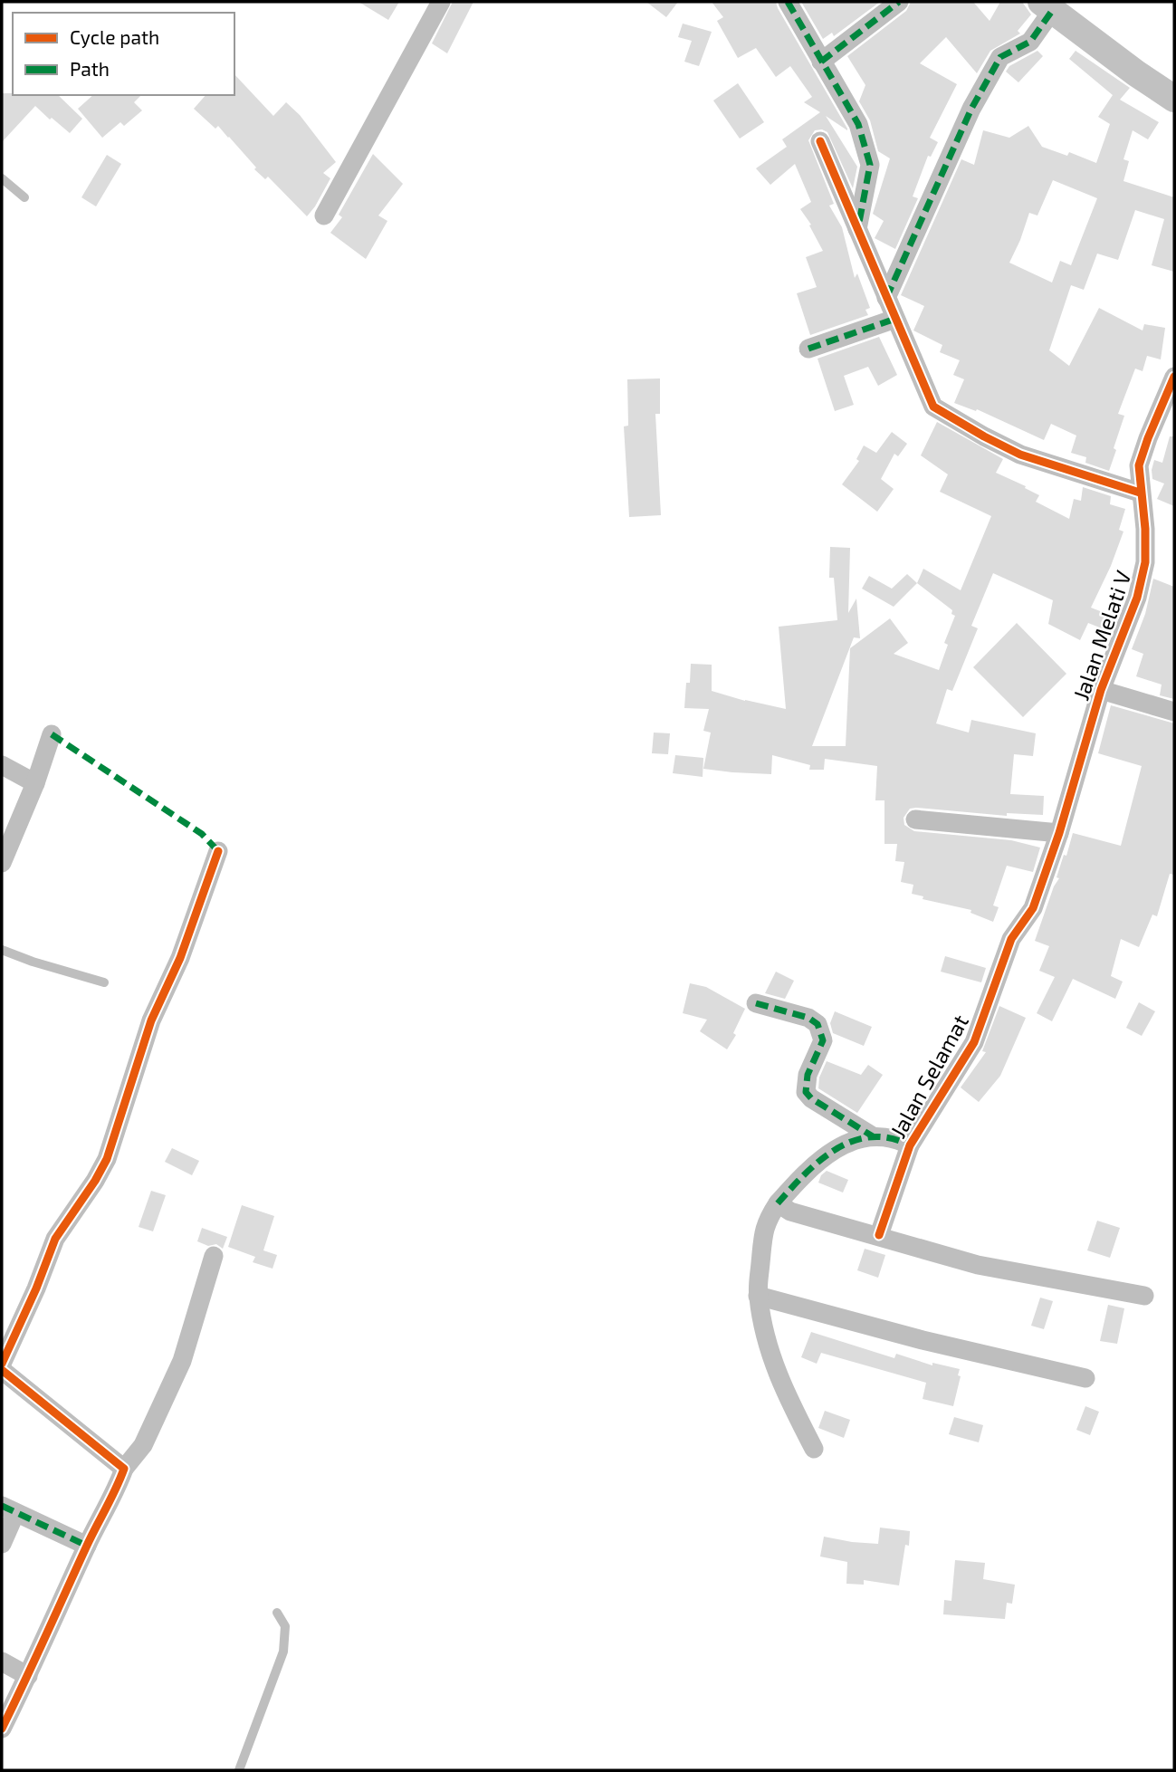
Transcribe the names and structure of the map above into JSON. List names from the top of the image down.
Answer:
{
  "streets": {
    "street": ["Jalan Melati V", "Jalan Selamat"]
  },
  "crossings": [
    ["Jalan Melati V", "Jalan Selamat"]
  ],
  "legend": ["Cycle path", "Path"]
}
